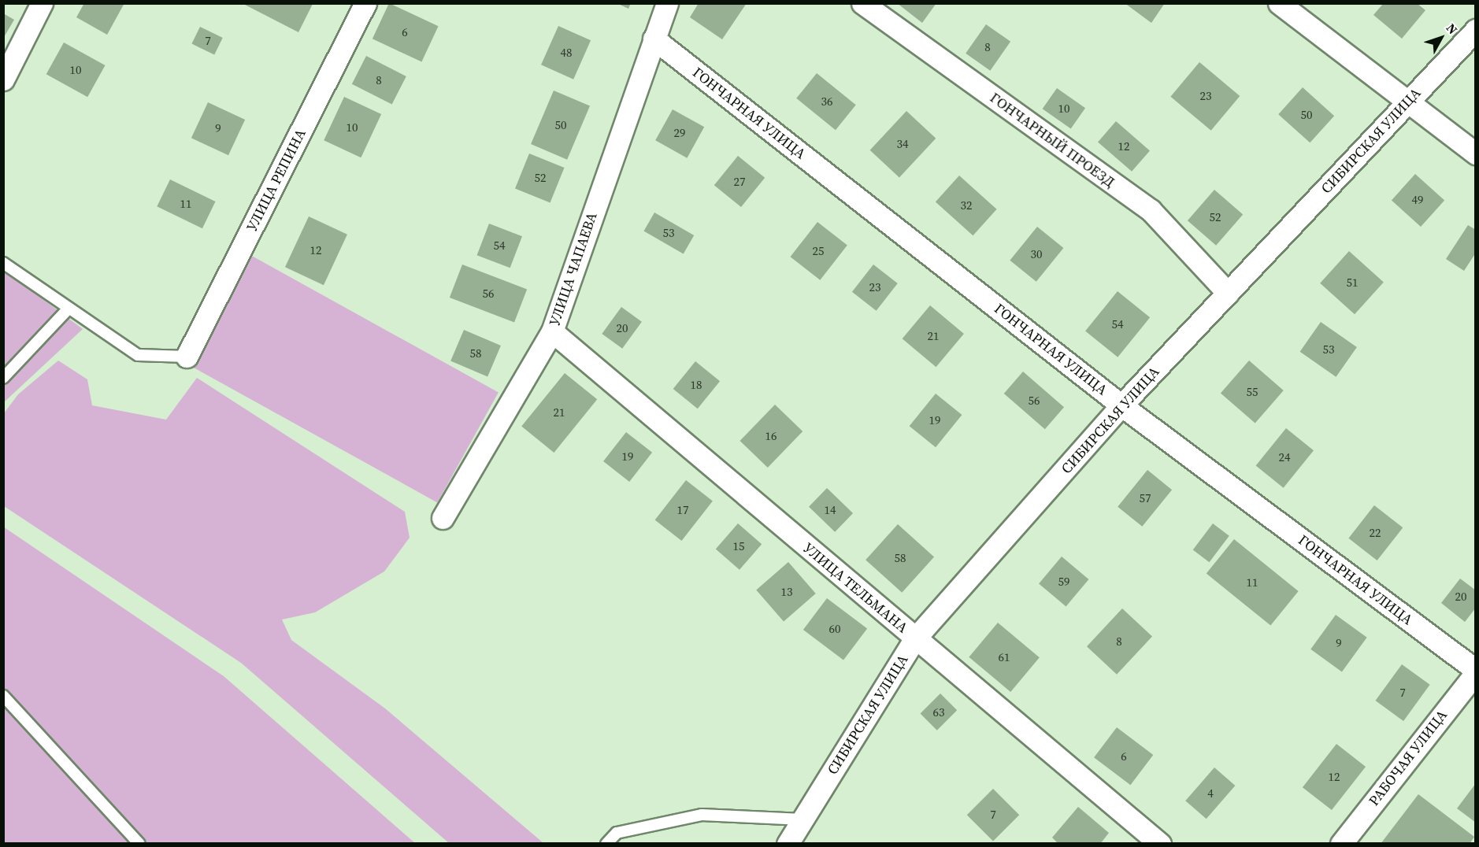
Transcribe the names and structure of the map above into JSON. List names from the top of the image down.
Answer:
{
  "streets": {
    "street": [
      "ГОНЧАРНАЯ УЛИЦА",
      "ГОНЧАРНЫЙ ПРОЕЗД",
      "СИБИРСКАЯ УЛИЦА",
      "УЛИЦА РЕПИНА",
      "УЛИЦА ЧАПАЕВА",
      "УЛИЦА ТЕЛЬМАНА",
      "РАБОЧАЯ УЛИЦА"
    ]
  },
  "crossings": [
    ["ГОНЧАРНАЯ УЛИЦА", "СИБИРСКАЯ УЛИЦА"],
    ["ГОНЧАРНАЯ УЛИЦА", "УЛИЦА ЧАПАЕВА"],
    ["ГОНЧАРНАЯ УЛИЦА", "РАБОЧАЯ УЛИЦА"],
    ["ГОНЧАРНЫЙ ПРОЕЗД", "СИБИРСКАЯ УЛИЦА"],
    ["СИБИРСКАЯ УЛИЦА", "УЛИЦА ТЕЛЬМАНА"],
    ["УЛИЦА ЧАПАЕВА", "УЛИЦА ТЕЛЬМАНА"]
  ],
  "house_numbers": [
    "6",
    "7",
    "8",
    "48",
    "10",
    "8",
    "23",
    "36",
    "10",
    "50",
    "50",
    "10",
    "9",
    "29",
    "34",
    "12",
    "52",
    "27",
    "49",
    "11",
    "32",
    "52",
    "53",
    "54",
    "12",
    "25",
    "30",
    "51",
    "23",
    "56",
    "54",
    "20",
    "21",
    "53",
    "58",
    "18",
    "55",
    "56",
    "21",
    "19",
    "16",
    "19",
    "24",
    "57",
    "17",
    "14",
    "22",
    "15",
    "58",
    "59",
    "11",
    "13",
    "20",
    "60",
    "8",
    "9",
    "61",
    "7",
    "63",
    "6",
    "12",
    "4",
    "7"
  ],
  "north": "top right"
}
